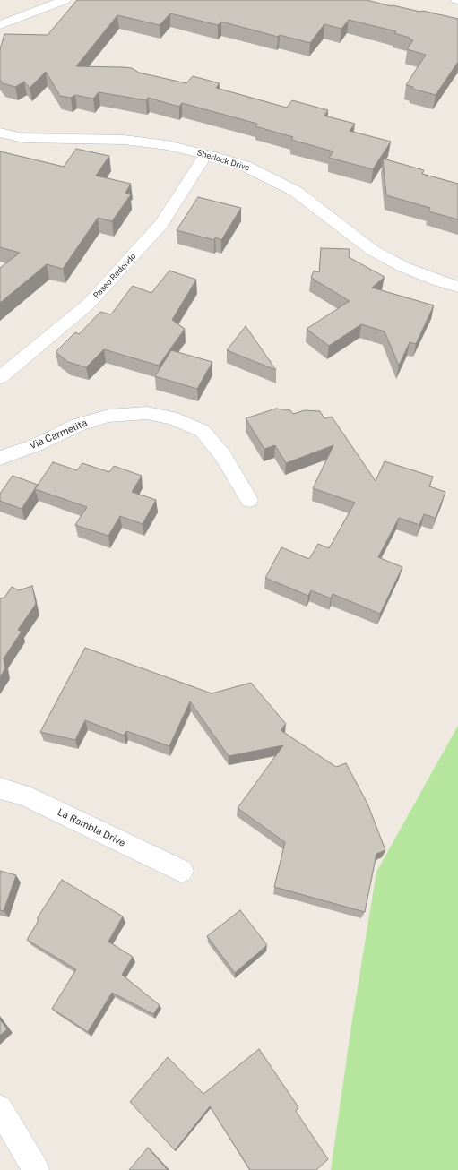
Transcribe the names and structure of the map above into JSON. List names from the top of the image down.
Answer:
{
  "streets": {
    "street": [
      "Sherlock Drive",
      "Paseo Redondo",
      "Via Carmelita",
      "La Rambla Drive"
    ]
  },
  "crossings": [
    ["Sherlock Drive", "Paseo Redondo"]
  ]
}
